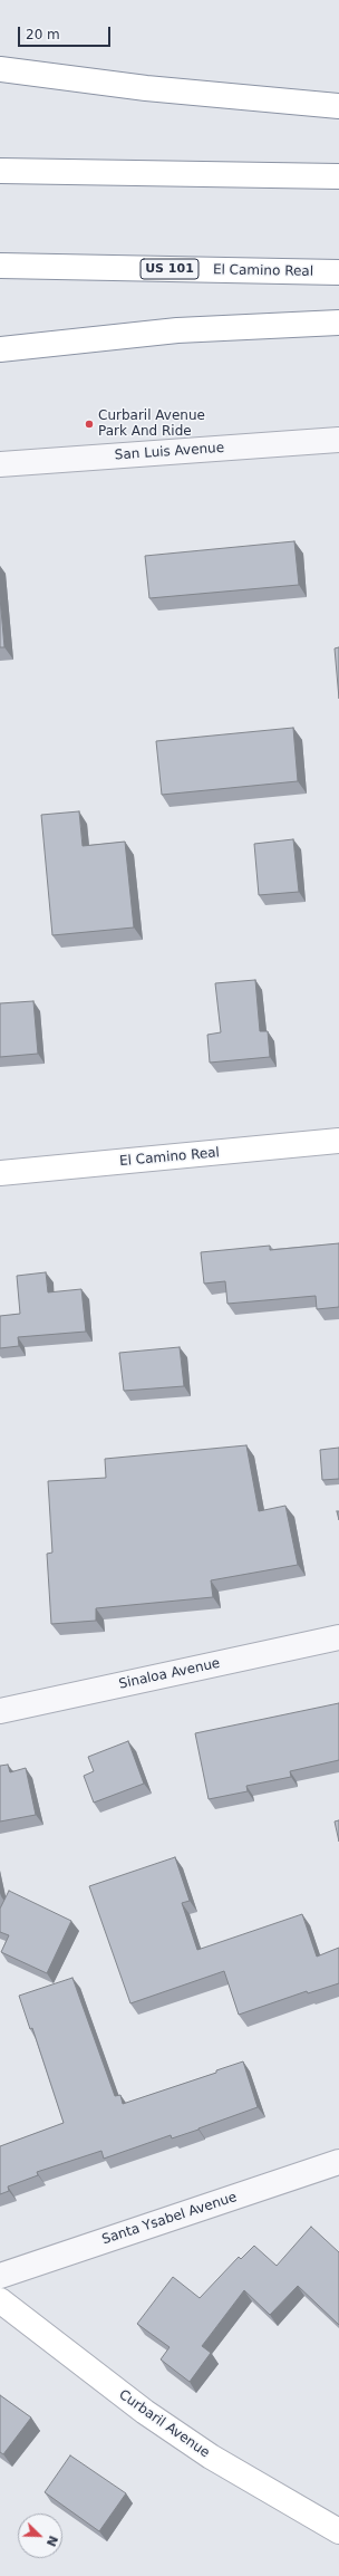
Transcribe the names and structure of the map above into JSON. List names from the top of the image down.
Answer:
{
  "streets": {
    "main road": ["US 101", "El Camino Real", "Curbaril Avenue"],
    "street": ["San Luis Avenue", "Sinaloa Avenue", "Santa Ysabel Avenue"]
  },
  "places": ["Curbaril Avenue Park And Ride"],
  "scale_bar": "20 m",
  "north": "bottom right"
}
